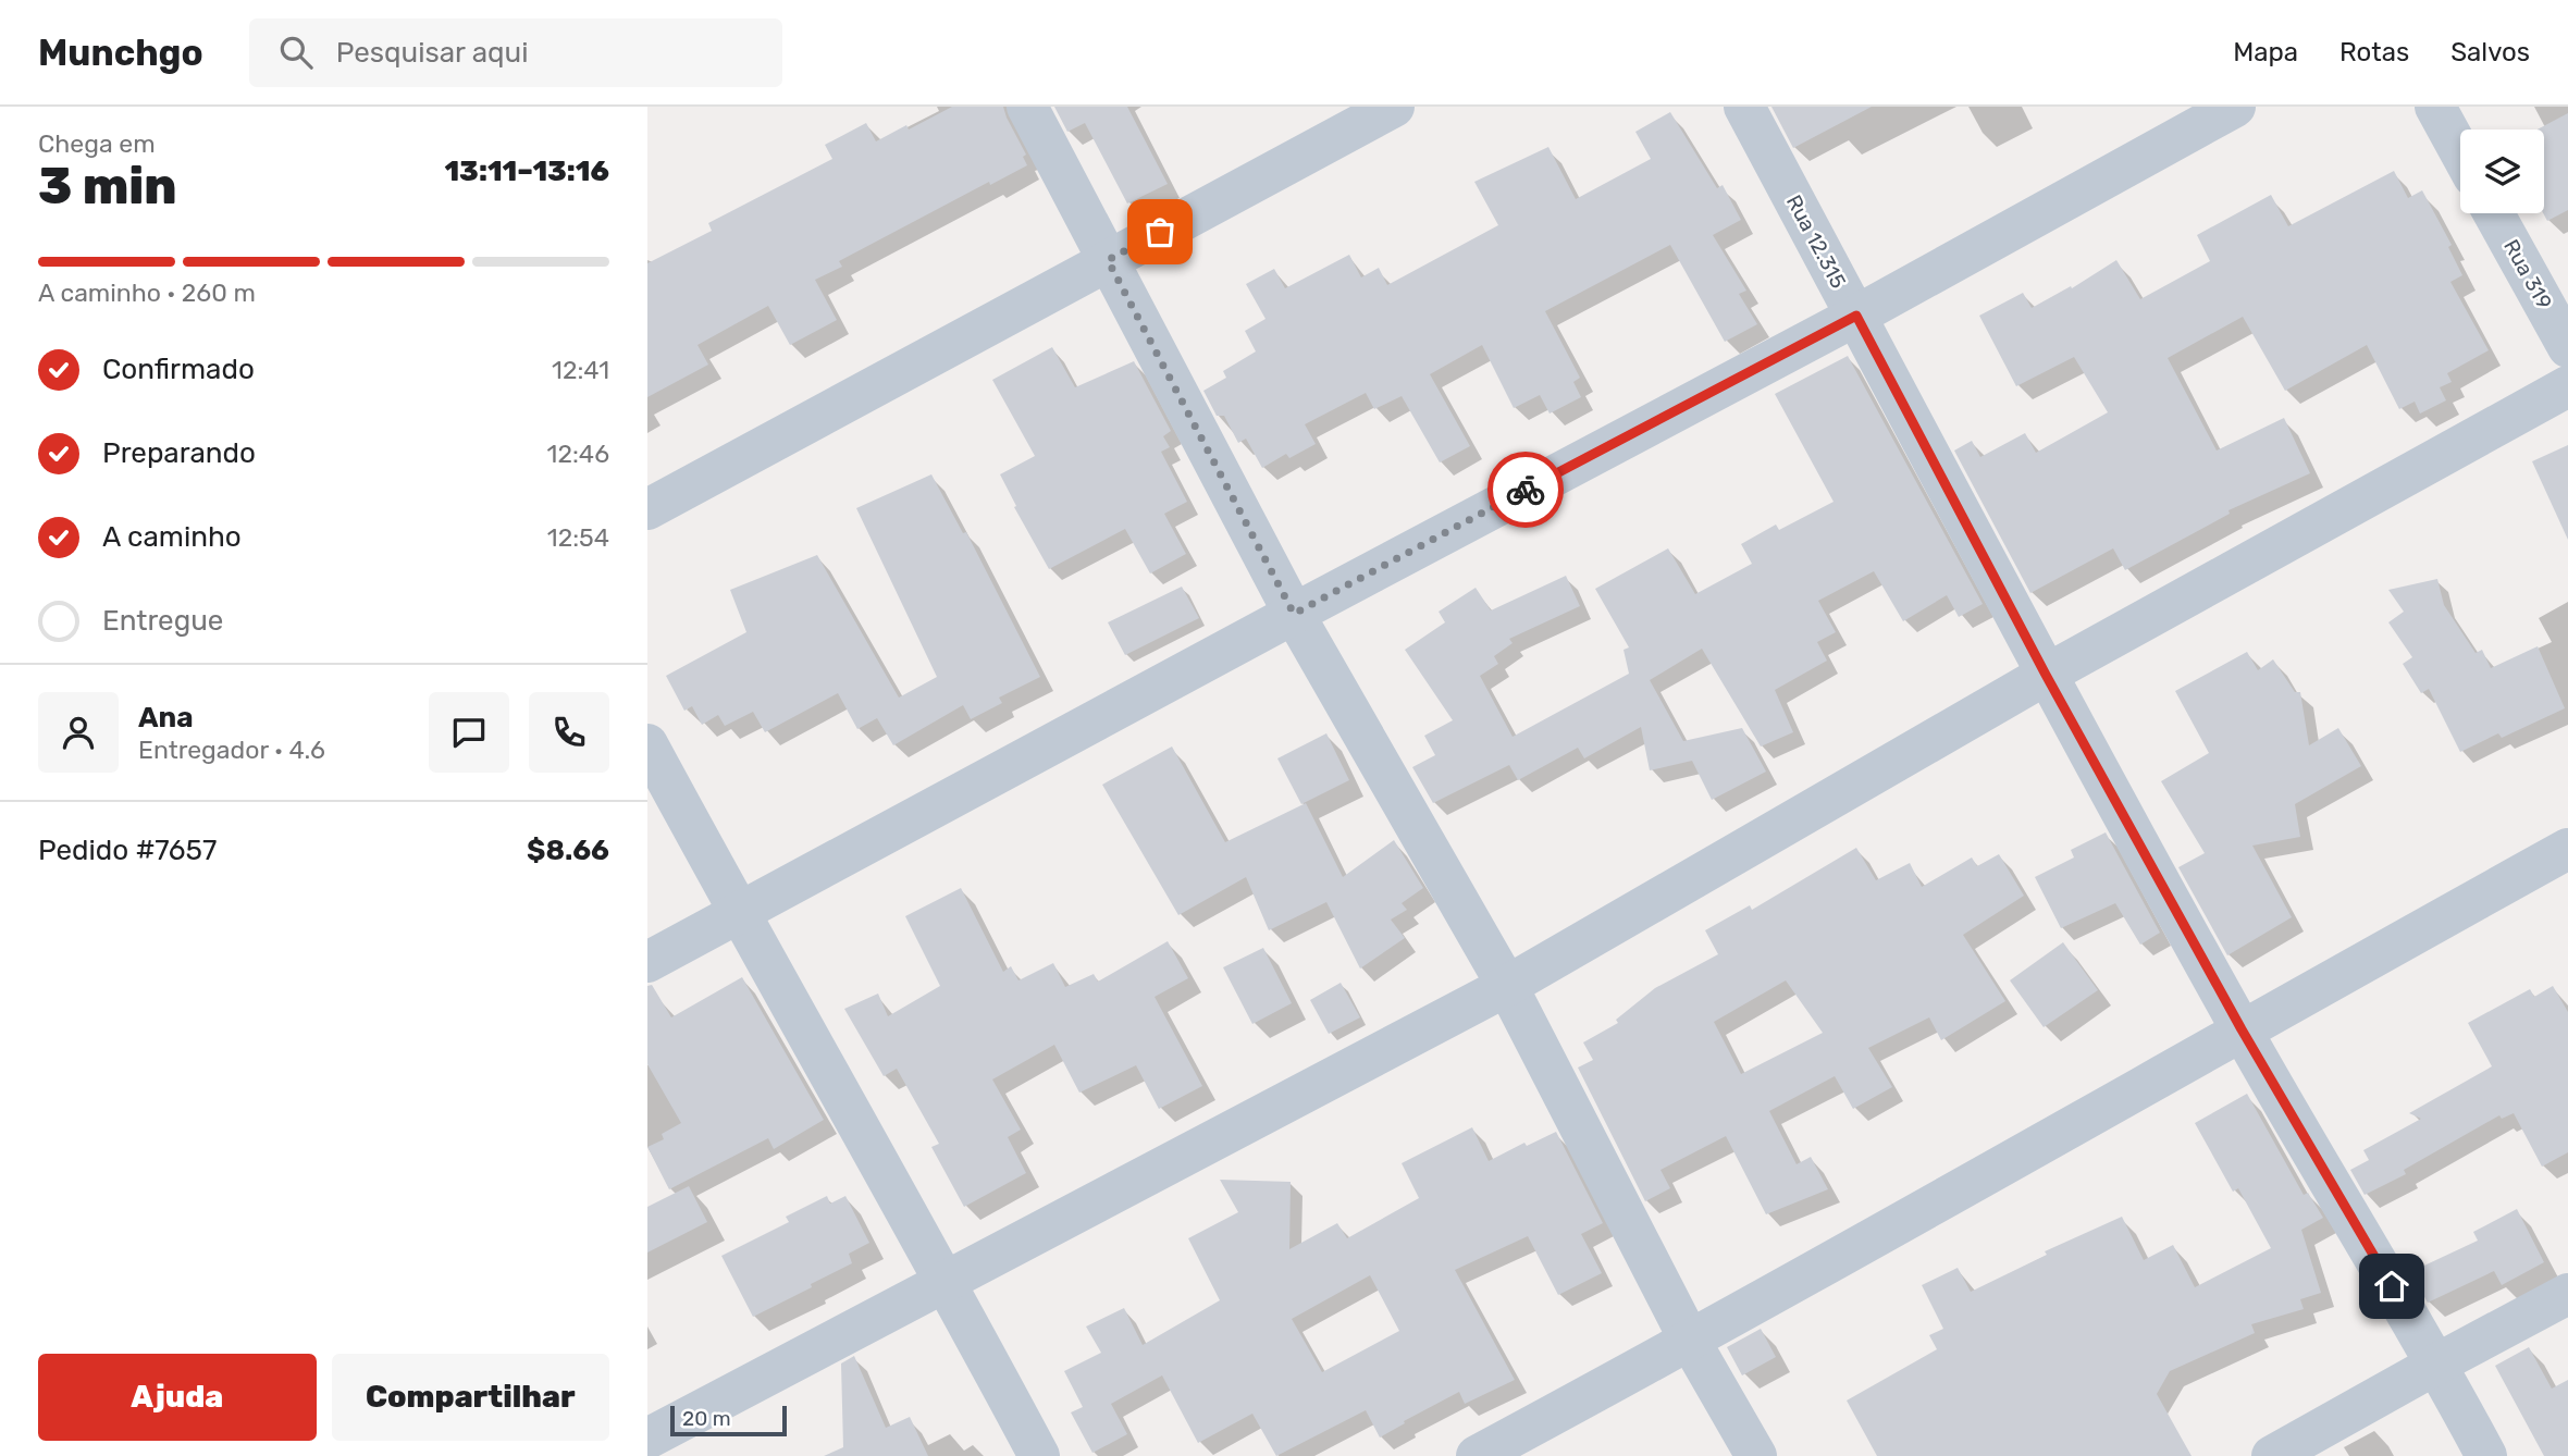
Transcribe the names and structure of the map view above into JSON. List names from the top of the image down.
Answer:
{
  "streets": {
    "street": ["Rua 12.315", "Rua 319"]
  },
  "scale_bar": "20 m",
  "page": {
    "header": "Munchgo",
    "search": "Pesquisar aqui",
    "nav": ["Mapa", "Rotas", "Salvos"],
    "heading": ["3 min", "Chega em", "13:11–13:16"],
    "panel": [
      "Ana",
      "Entregador · 4.6",
      "Pedido #7657",
      "$8.66"
    ],
    "bar": "A caminho · 260 m",
    "list": [
      ["Confirmado", "12:41"],
      ["Preparando", "12:46"],
      ["A caminho", "12:54"],
      "Entregue"
    ],
    "buttons": ["Ajuda", "Compartilhar"],
    "scale": "20 m"
  }
}
